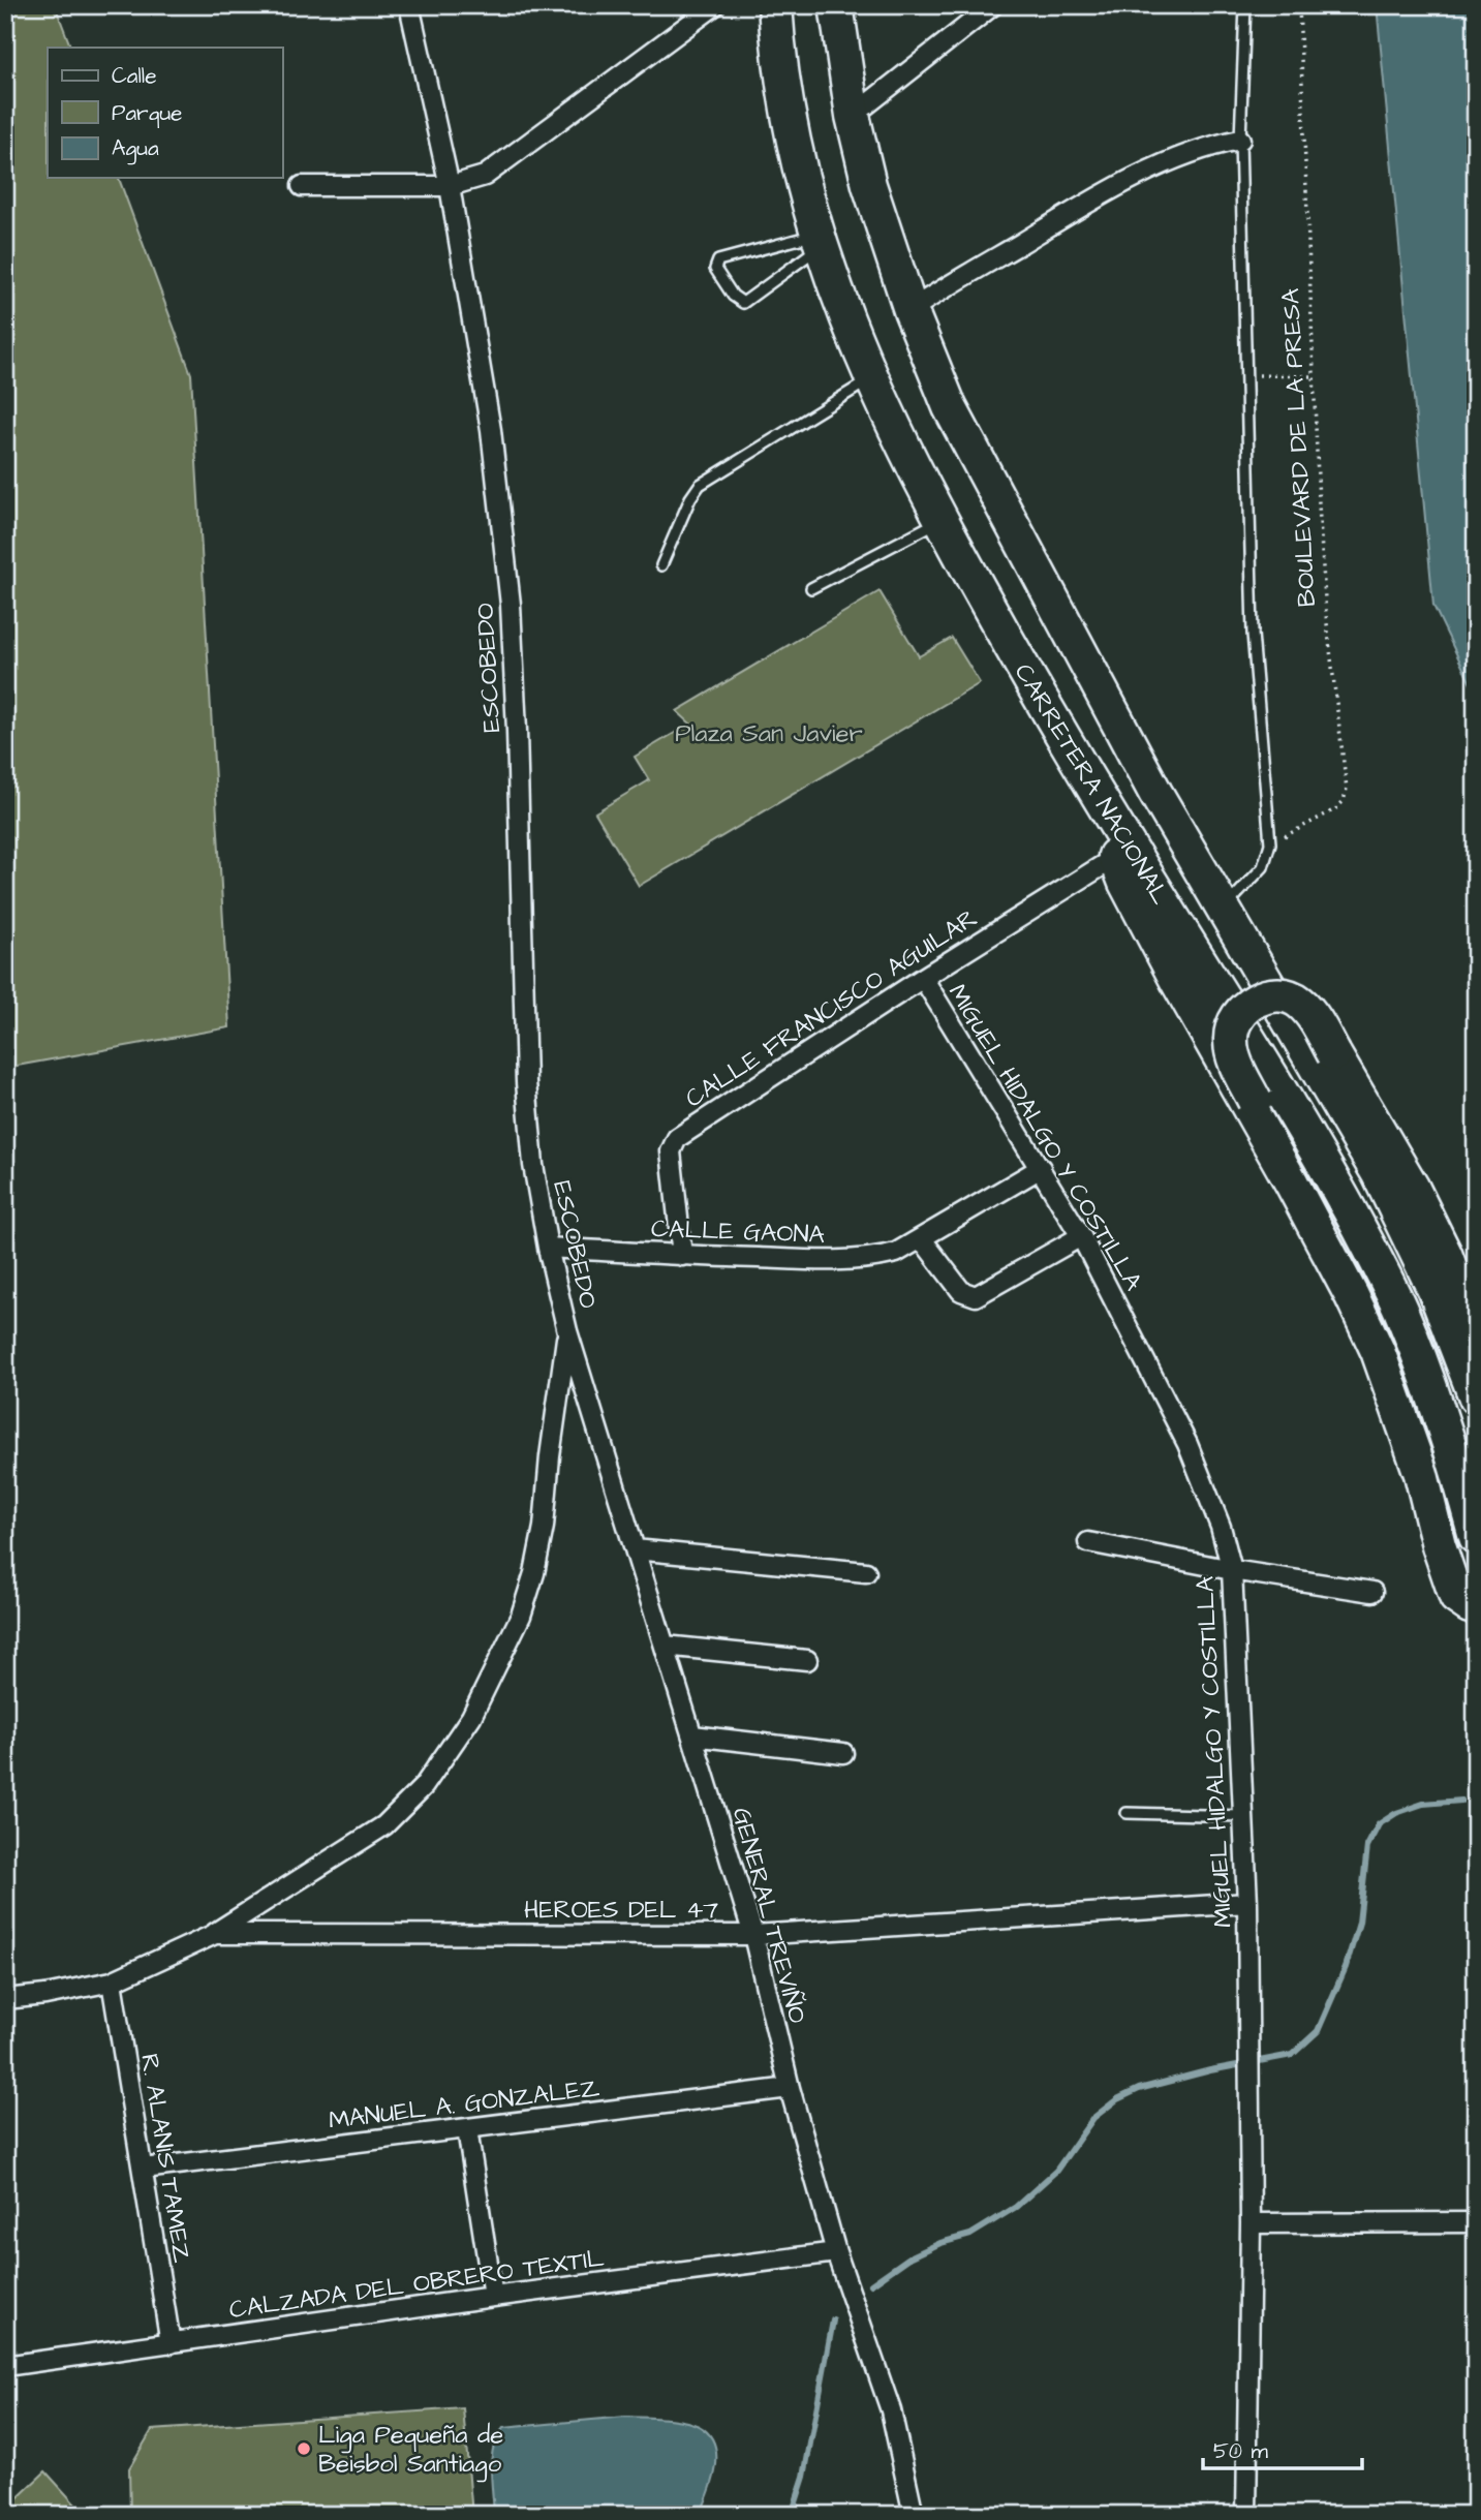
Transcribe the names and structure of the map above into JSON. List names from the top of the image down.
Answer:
{
  "streets": {
    "highway": ["CARRETERA NACIONAL"],
    "street": [
      "ESCOBEDO",
      "CALLE FRANCISCO AGUILAR",
      "MIGUEL HIDALGO Y COSTILLA",
      "CALLE GAONA",
      "HEROES DEL 47",
      "GENERAL TREVIÑO",
      "MANUEL A. GONZALEZ",
      "R. ALANIS TAMEZ",
      "CALZADA DEL OBRERO TEXTIL"
    ],
    "lane": ["BOULEVARD DE LA PRESA"]
  },
  "crossings": [
    ["BOULEVARD DE LA PRESA", "CARRETERA NACIONAL"],
    ["ESCOBEDO", "CALLE GAONA"],
    ["ESCOBEDO", "GENERAL TREVIÑO"],
    ["CALLE FRANCISCO AGUILAR", "MIGUEL HIDALGO Y COSTILLA"],
    ["CALLE FRANCISCO AGUILAR", "CALLE GAONA"],
    ["MIGUEL HIDALGO Y COSTILLA", "CALLE GAONA"],
    ["MIGUEL HIDALGO Y COSTILLA", "HEROES DEL 47"],
    ["HEROES DEL 47", "GENERAL TREVIÑO"],
    ["HEROES DEL 47", "R. ALANIS TAMEZ"],
    ["GENERAL TREVIÑO", "MANUEL A. GONZALEZ"],
    ["GENERAL TREVIÑO", "CALZADA DEL OBRERO TEXTIL"],
    ["MANUEL A. GONZALEZ", "R. ALANIS TAMEZ"],
    ["R. ALANIS TAMEZ", "CALZADA DEL OBRERO TEXTIL"]
  ],
  "parks": ["Plaza San Javier"],
  "places": ["Liga Pequeña de Beisbol Santiago"],
  "legend": ["Calle", "Parque", "Agua"],
  "scale_bar": "50 m"
}
